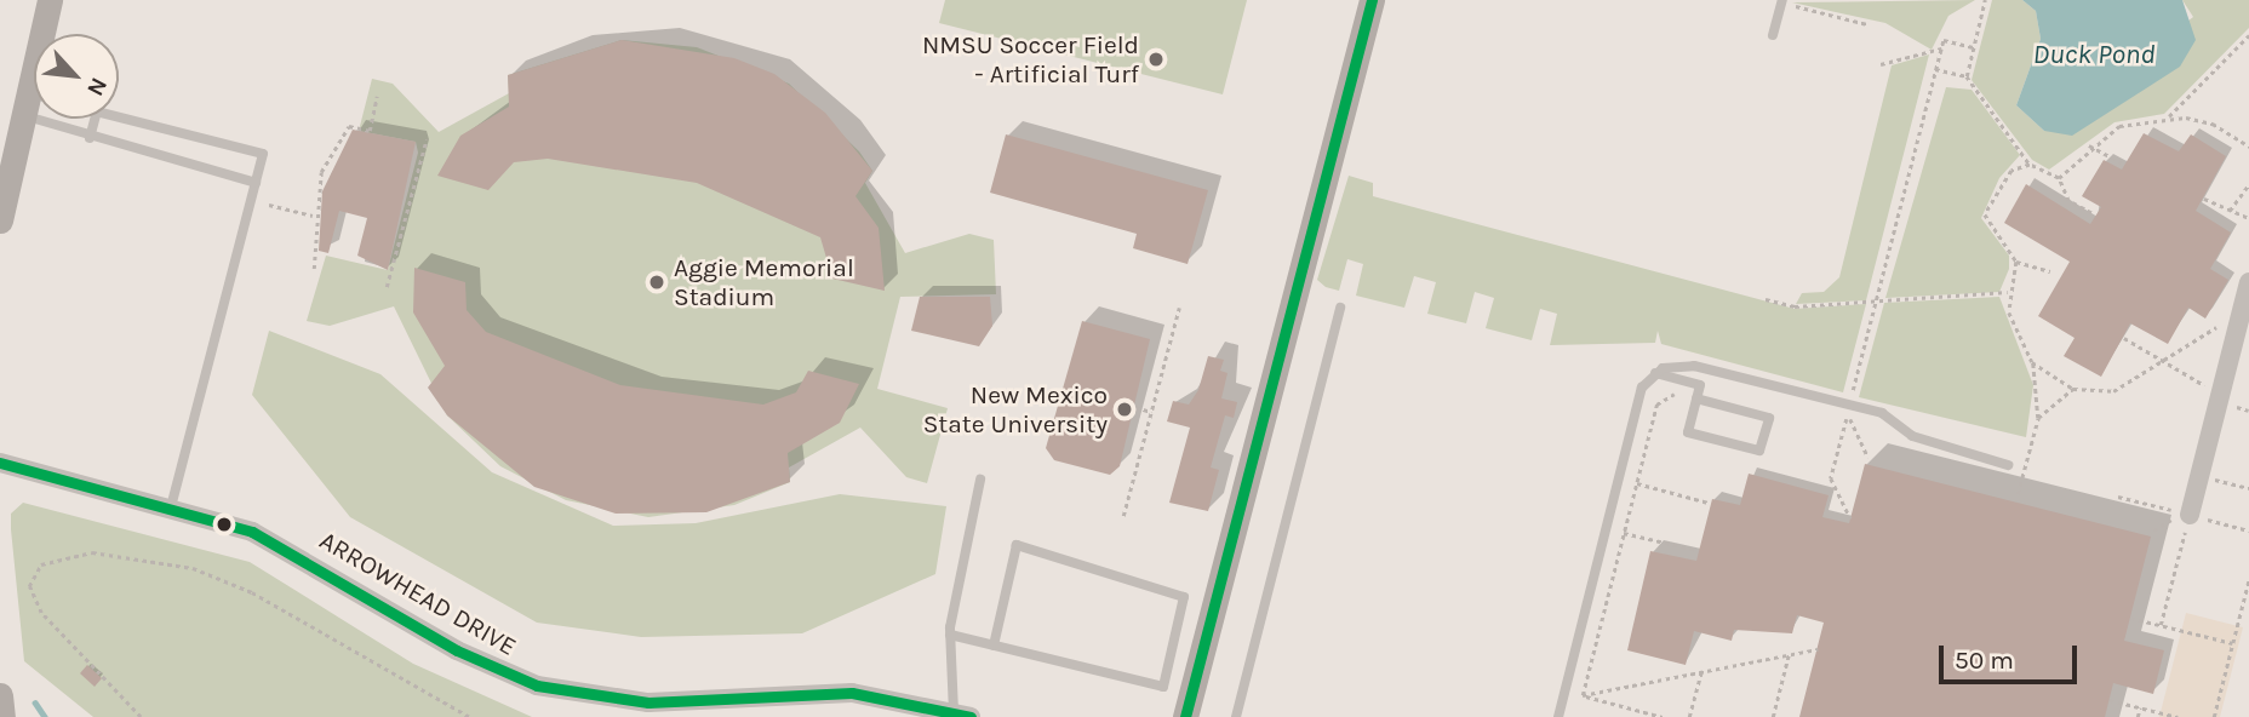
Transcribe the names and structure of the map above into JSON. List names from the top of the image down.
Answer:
{
  "streets": {
    "street": ["ARROWHEAD DRIVE"]
  },
  "water": ["Duck Pond"],
  "places": ["NMSU Soccer Field - Artificial Turf", "Aggie Memorial Stadium", "New Mexico State University"],
  "scale_bar": "50 m",
  "north": "bottom right"
}
